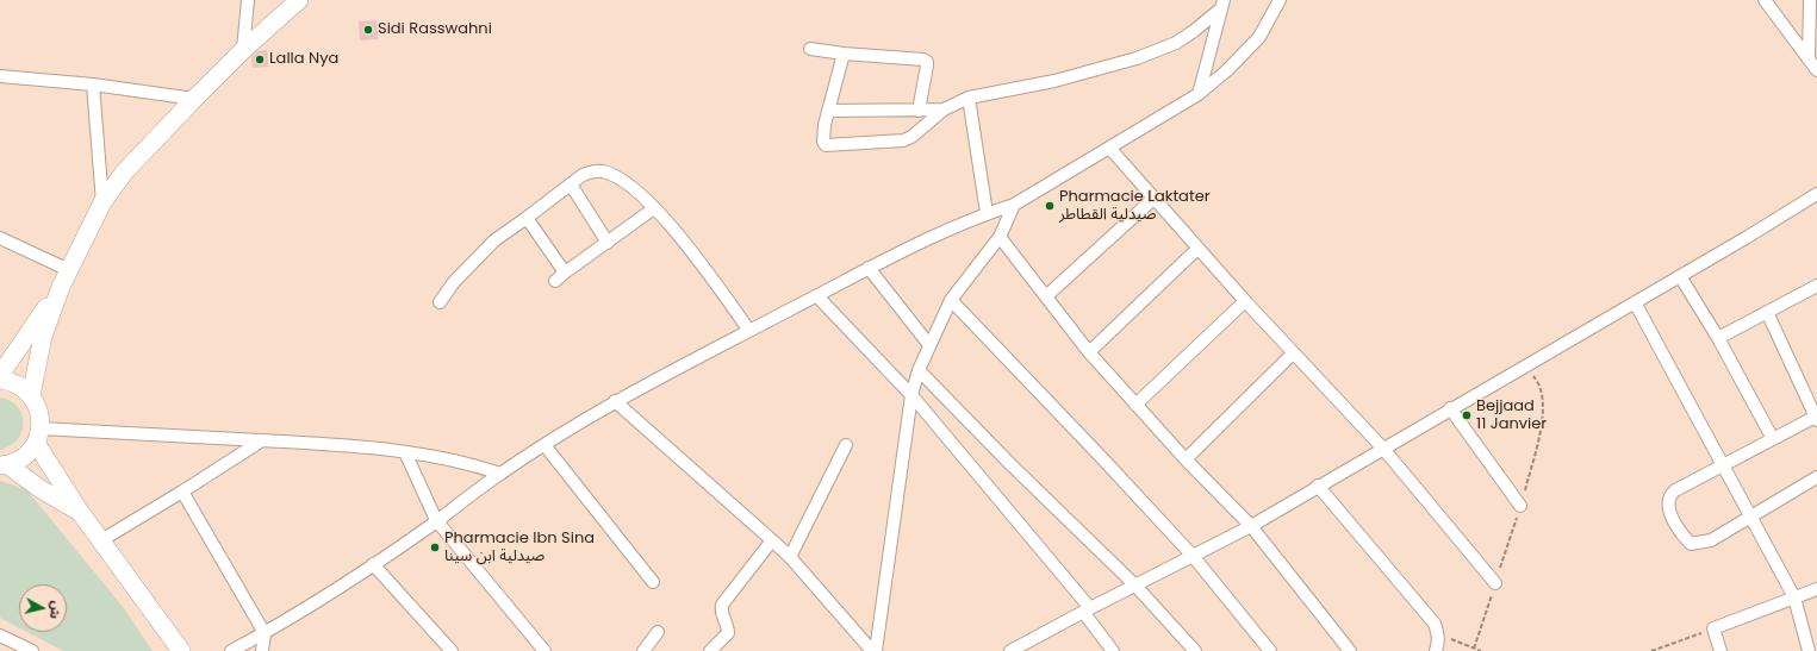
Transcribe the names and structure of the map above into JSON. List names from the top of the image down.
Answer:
{
  "places": [
    "Sidi Rasswahni",
    "Lalla Nya",
    "Pharmacie Laktater صيدلية القطاطر",
    "Bejjaad 11 Janvier",
    "Pharmacie Ibn Sina صيدلية ابن سينا"
  ],
  "north": "right"
}
